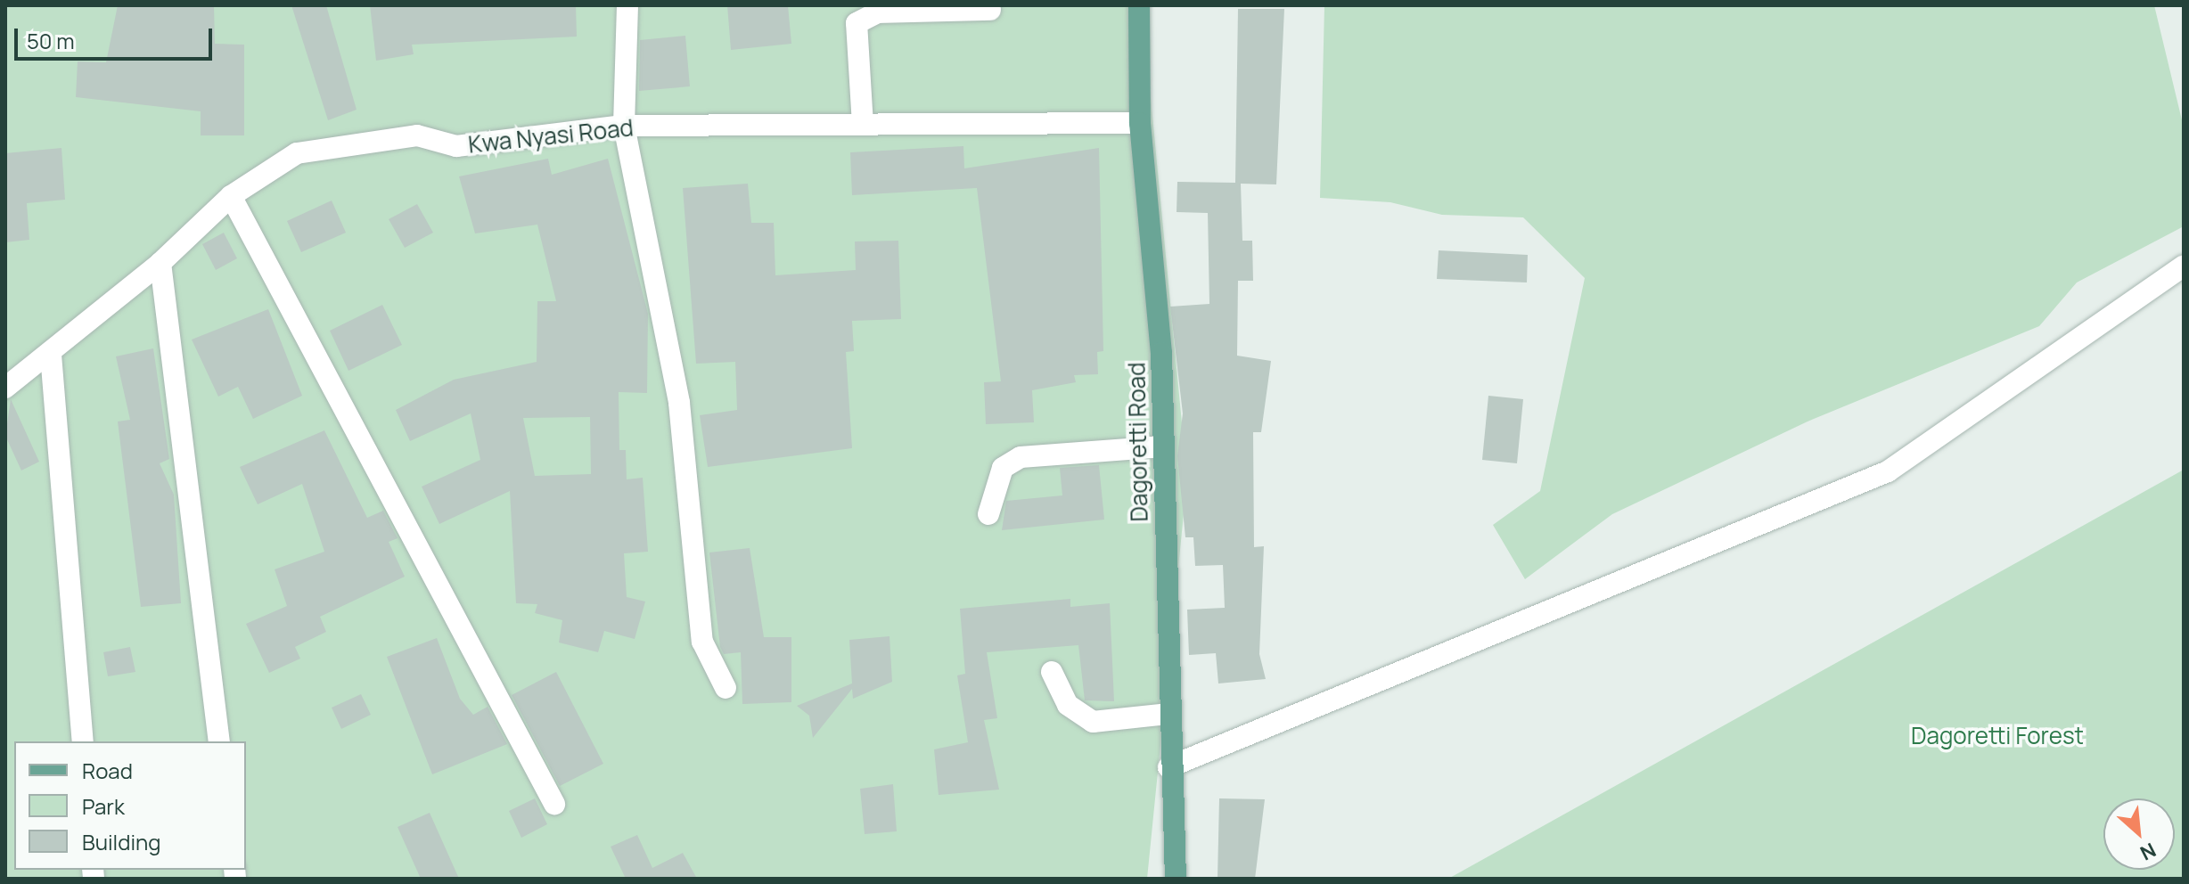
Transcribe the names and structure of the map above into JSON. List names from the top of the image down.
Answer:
{
  "streets": {
    "main road": ["Dagoretti Road"],
    "street": ["Kwa Nyasi Road"]
  },
  "crossings": [
    ["Kwa Nyasi Road", "Dagoretti Road"]
  ],
  "parks": ["Dagoretti Forest"],
  "legend": ["Road", "Park", "Building"],
  "scale_bar": "50 m",
  "north": "bottom right"
}
